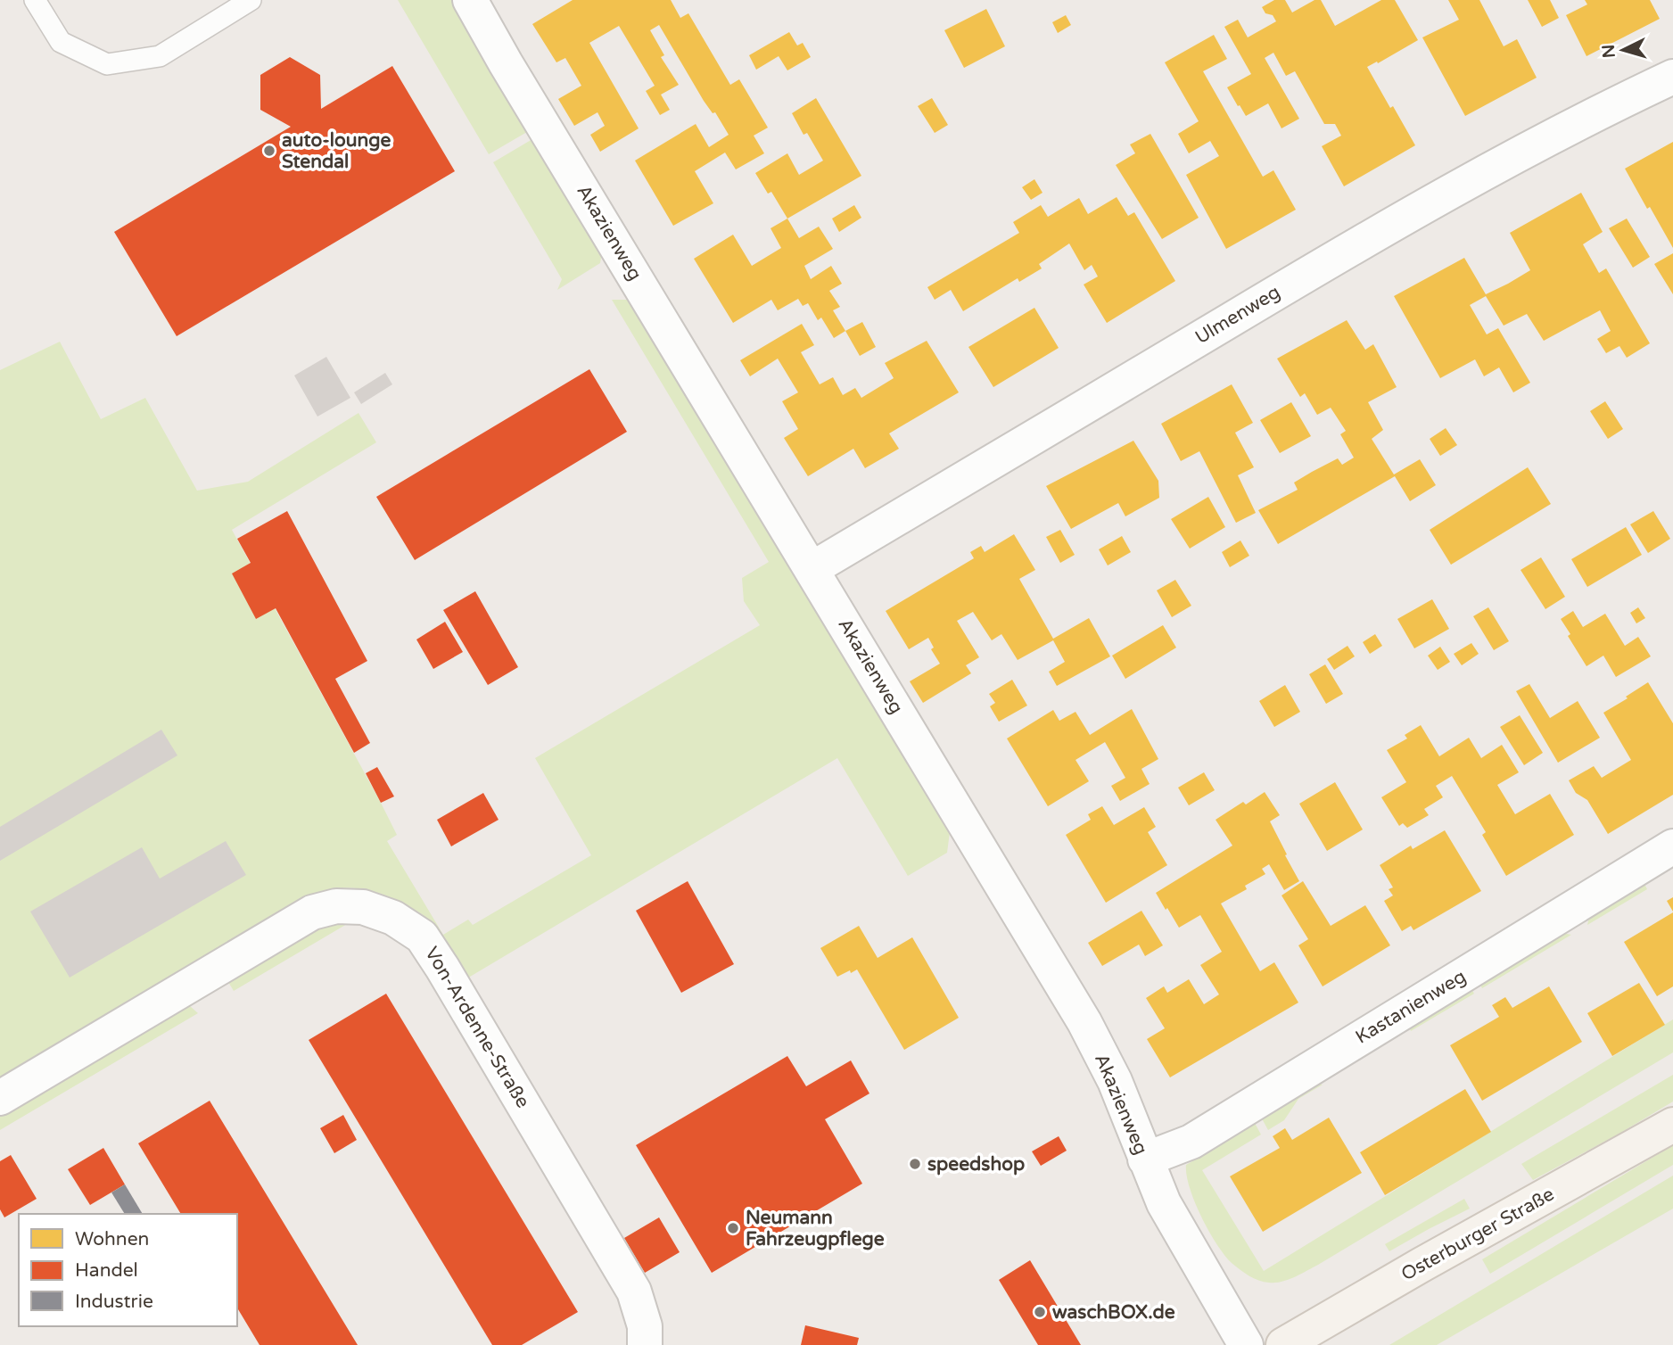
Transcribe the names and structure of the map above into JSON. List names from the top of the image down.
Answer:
{
  "streets": {
    "street": [
      "Akazienweg",
      "Ulmenweg",
      "Kastanienweg",
      "Von-Ardenne-Straße",
      "Osterburger Straße"
    ]
  },
  "crossings": [
    ["Akazienweg", "Ulmenweg"],
    ["Akazienweg", "Kastanienweg"]
  ],
  "places": [
    "auto-lounge Stendal",
    "speedshop",
    "Neumann Fahrzeugpflege",
    "waschBOX.de"
  ],
  "legend": ["Wohnen", "Handel", "Industrie"],
  "north": "left"
}
